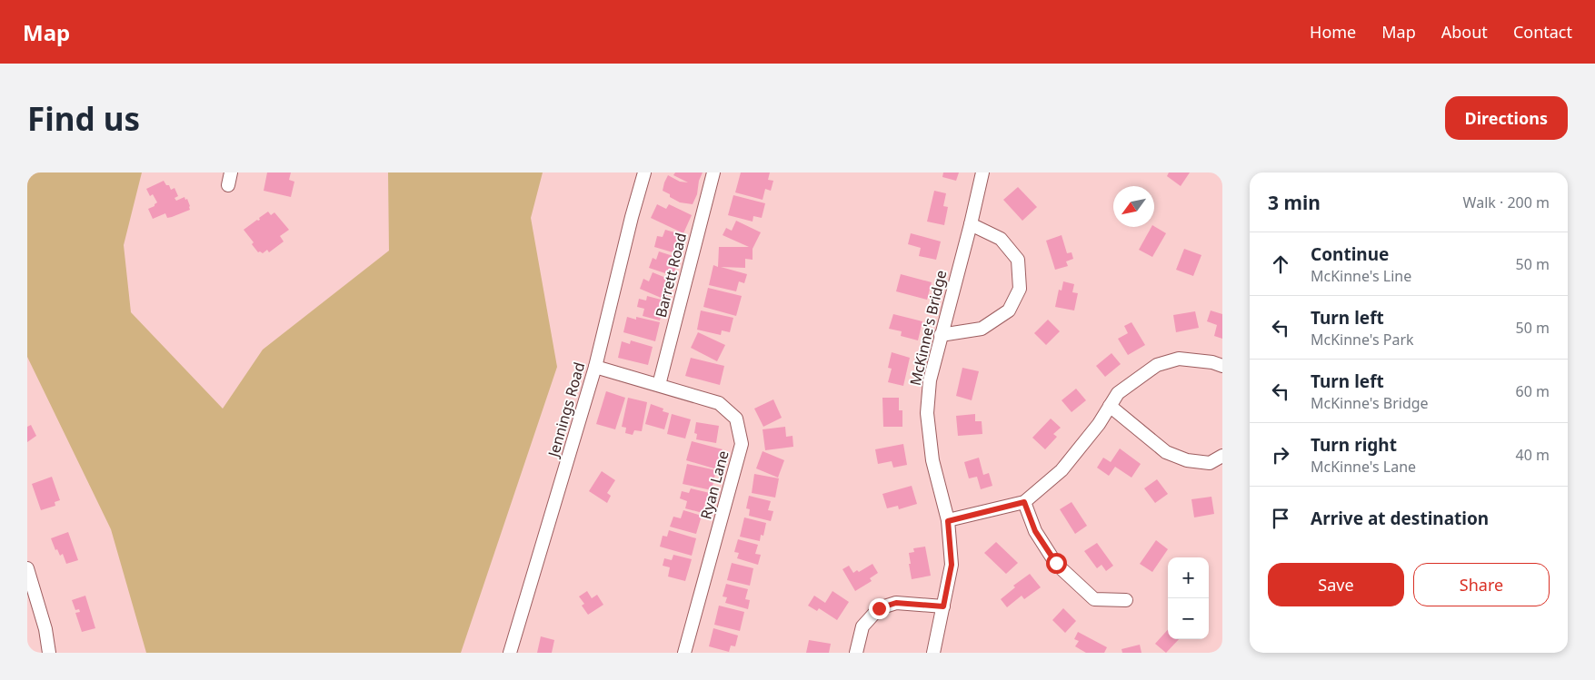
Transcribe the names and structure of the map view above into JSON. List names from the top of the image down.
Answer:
{
  "streets": {
    "street": [
      "Barrett Road",
      "McKinne's Bridge",
      "Jennings Road",
      "Ryan Lane"
    ]
  },
  "crossings": [
    ["Barrett Road", "Ryan Lane"],
    ["Jennings Road", "Ryan Lane"]
  ],
  "north": "bottom left",
  "page": {
    "header": "Map",
    "nav": [
      "Home",
      "Map",
      "About",
      "Contact"
    ],
    "buttons": [
      "Directions",
      ["Save", "Share"]
    ],
    "title": "Find us",
    "heading": ["3 min", "Walk · 200 m"],
    "list": [
      ["Continue", "McKinne's Line", "50 m"],
      ["Turn left", "McKinne's Park", "50 m"],
      ["Turn left", "McKinne's Bridge", "60 m"],
      ["Turn right", "McKinne's Lane", "40 m"],
      "Arrive at destination"
    ],
    "map_buttons": ["+", "−"]
  }
}
